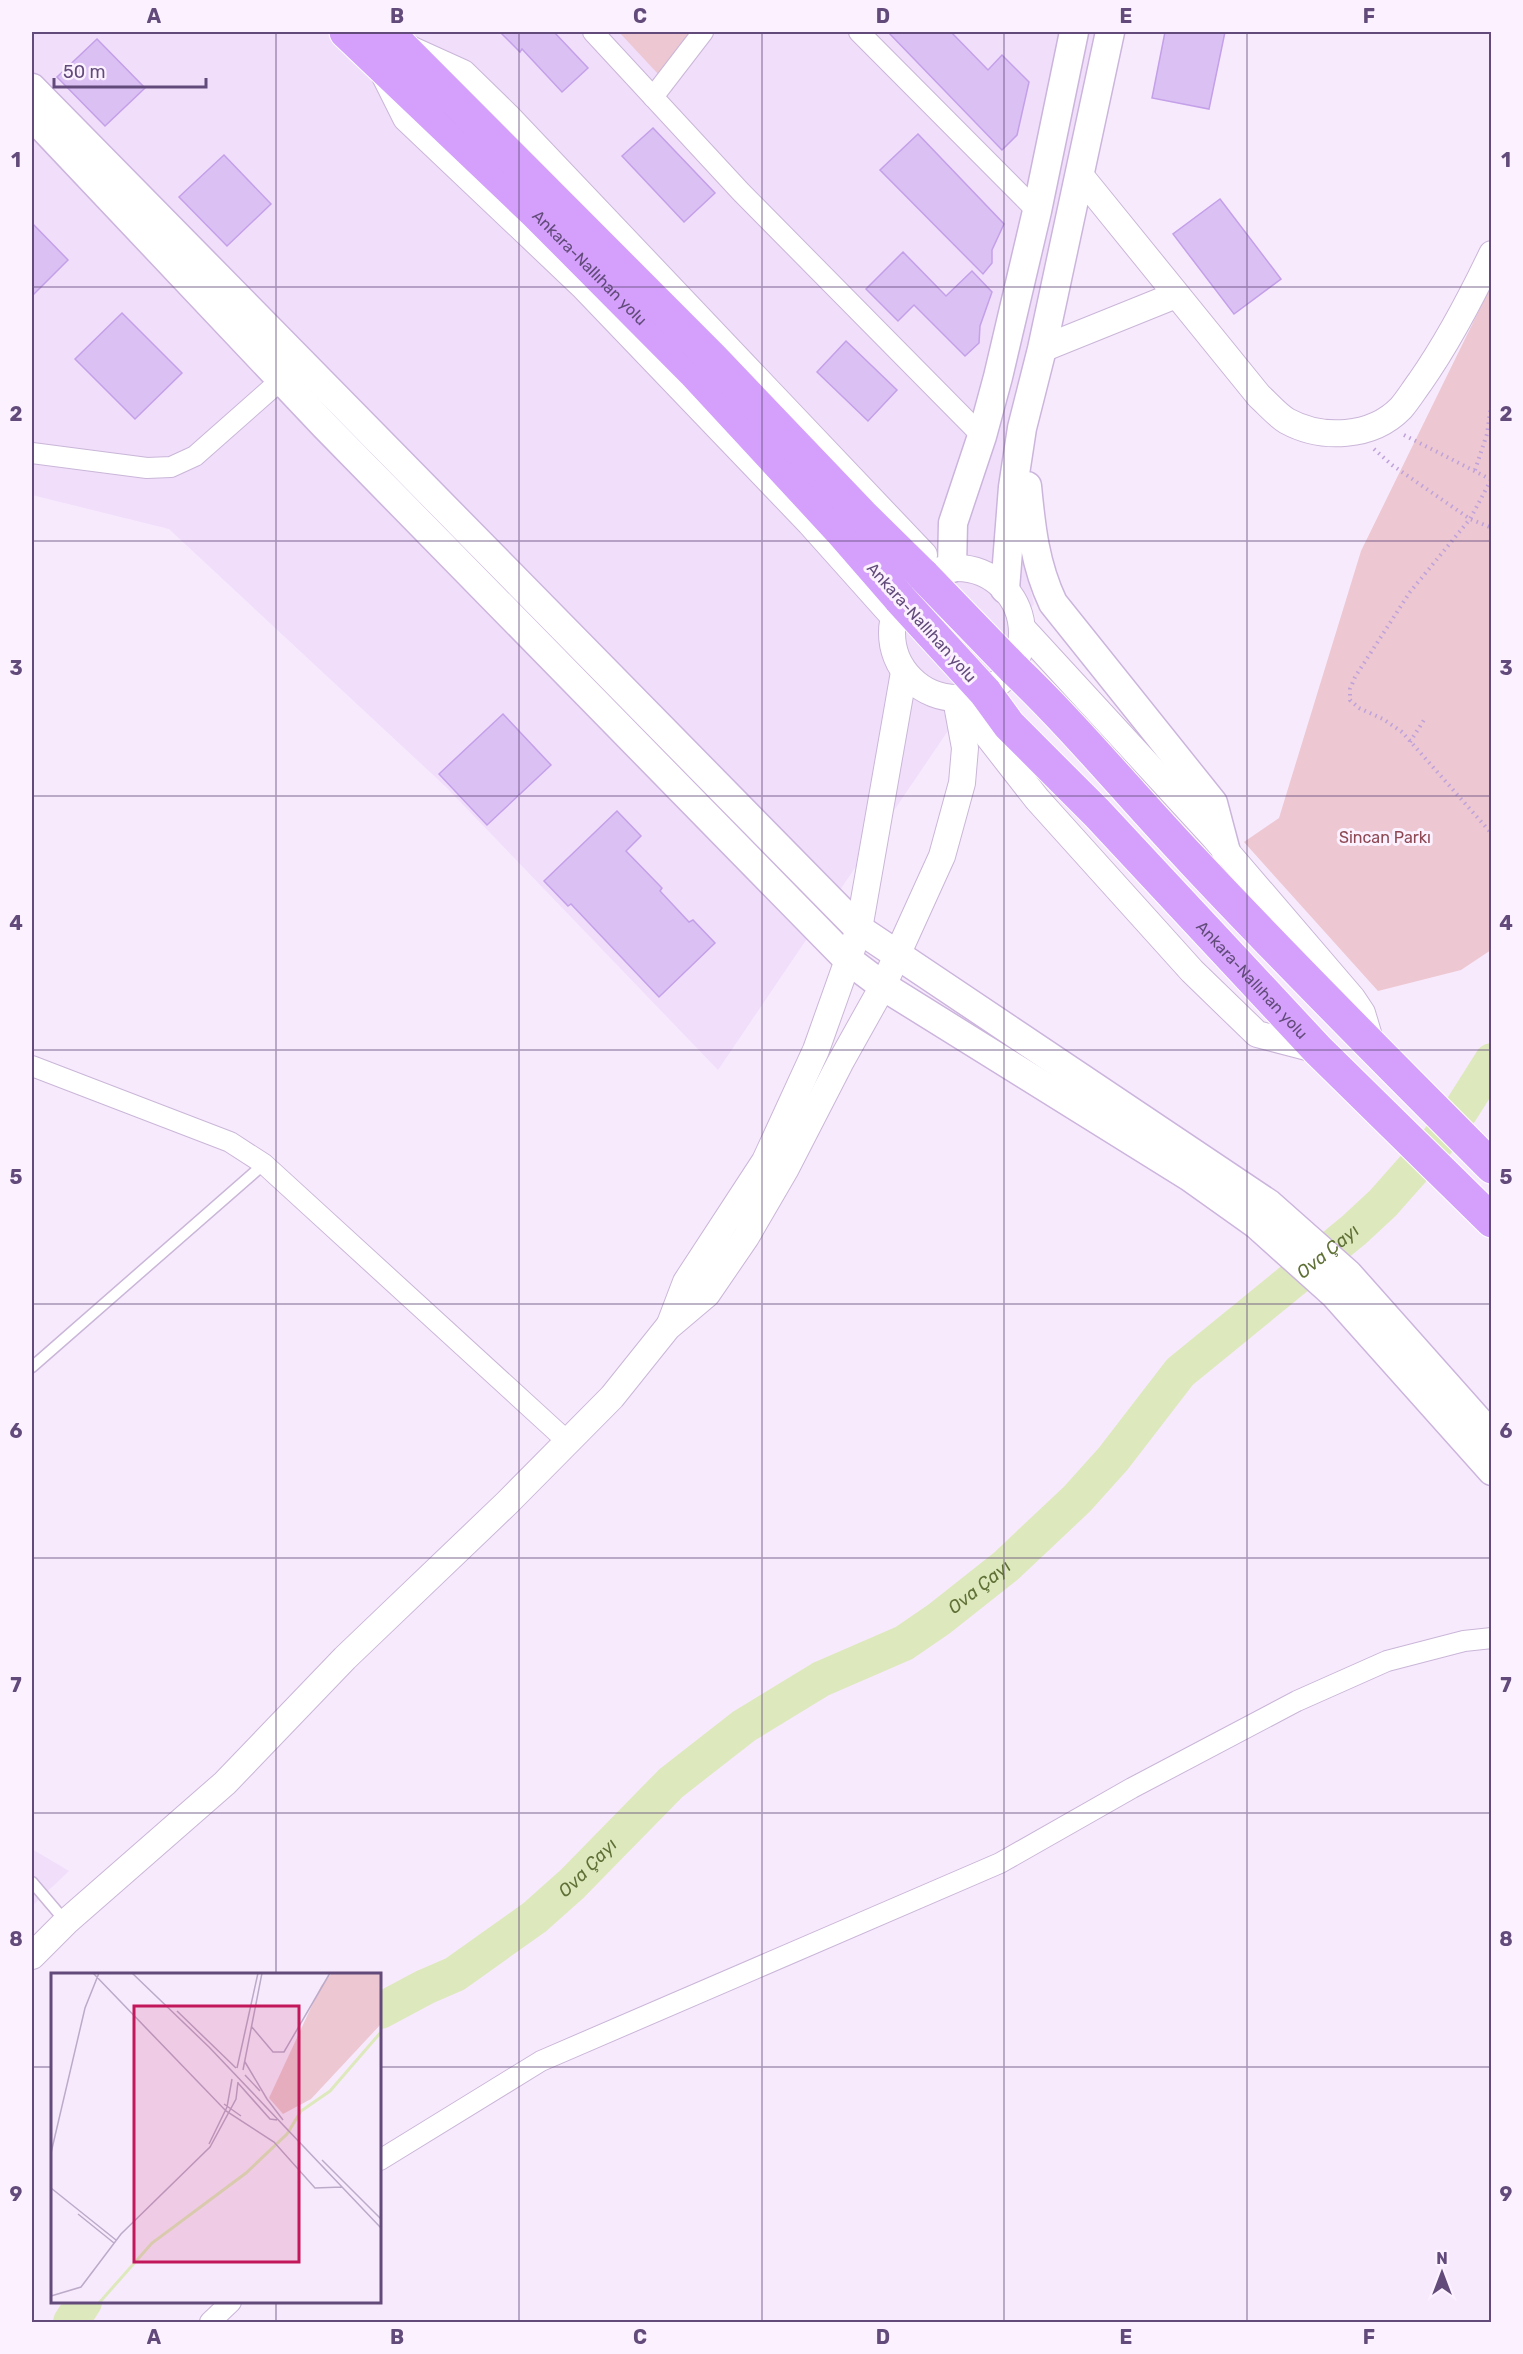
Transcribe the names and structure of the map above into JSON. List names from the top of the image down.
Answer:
{
  "streets": {
    "highway": ["Ankara-Nallıhan yolu"]
  },
  "water": ["Ova Çayı"],
  "parks": ["Sincan Parkı"],
  "scale_bar": "50 m",
  "north": "top",
  "grid": {
    "columns": [
      "A",
      "B",
      "C",
      "D",
      "E",
      "F"
    ],
    "rows": [
      "1",
      "2",
      "3",
      "4",
      "5",
      "6",
      "7",
      "8",
      "9"
    ]
  }
}
